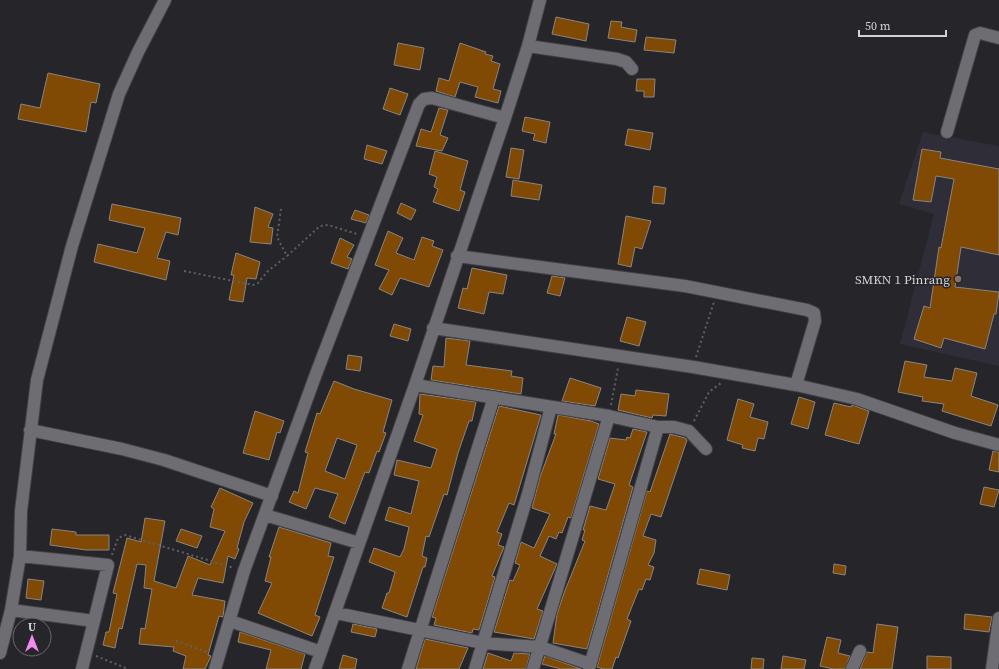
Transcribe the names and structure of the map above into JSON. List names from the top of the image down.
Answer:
{
  "places": ["SMKN 1 Pinrang"],
  "scale_bar": "50 m",
  "north": "top"
}
